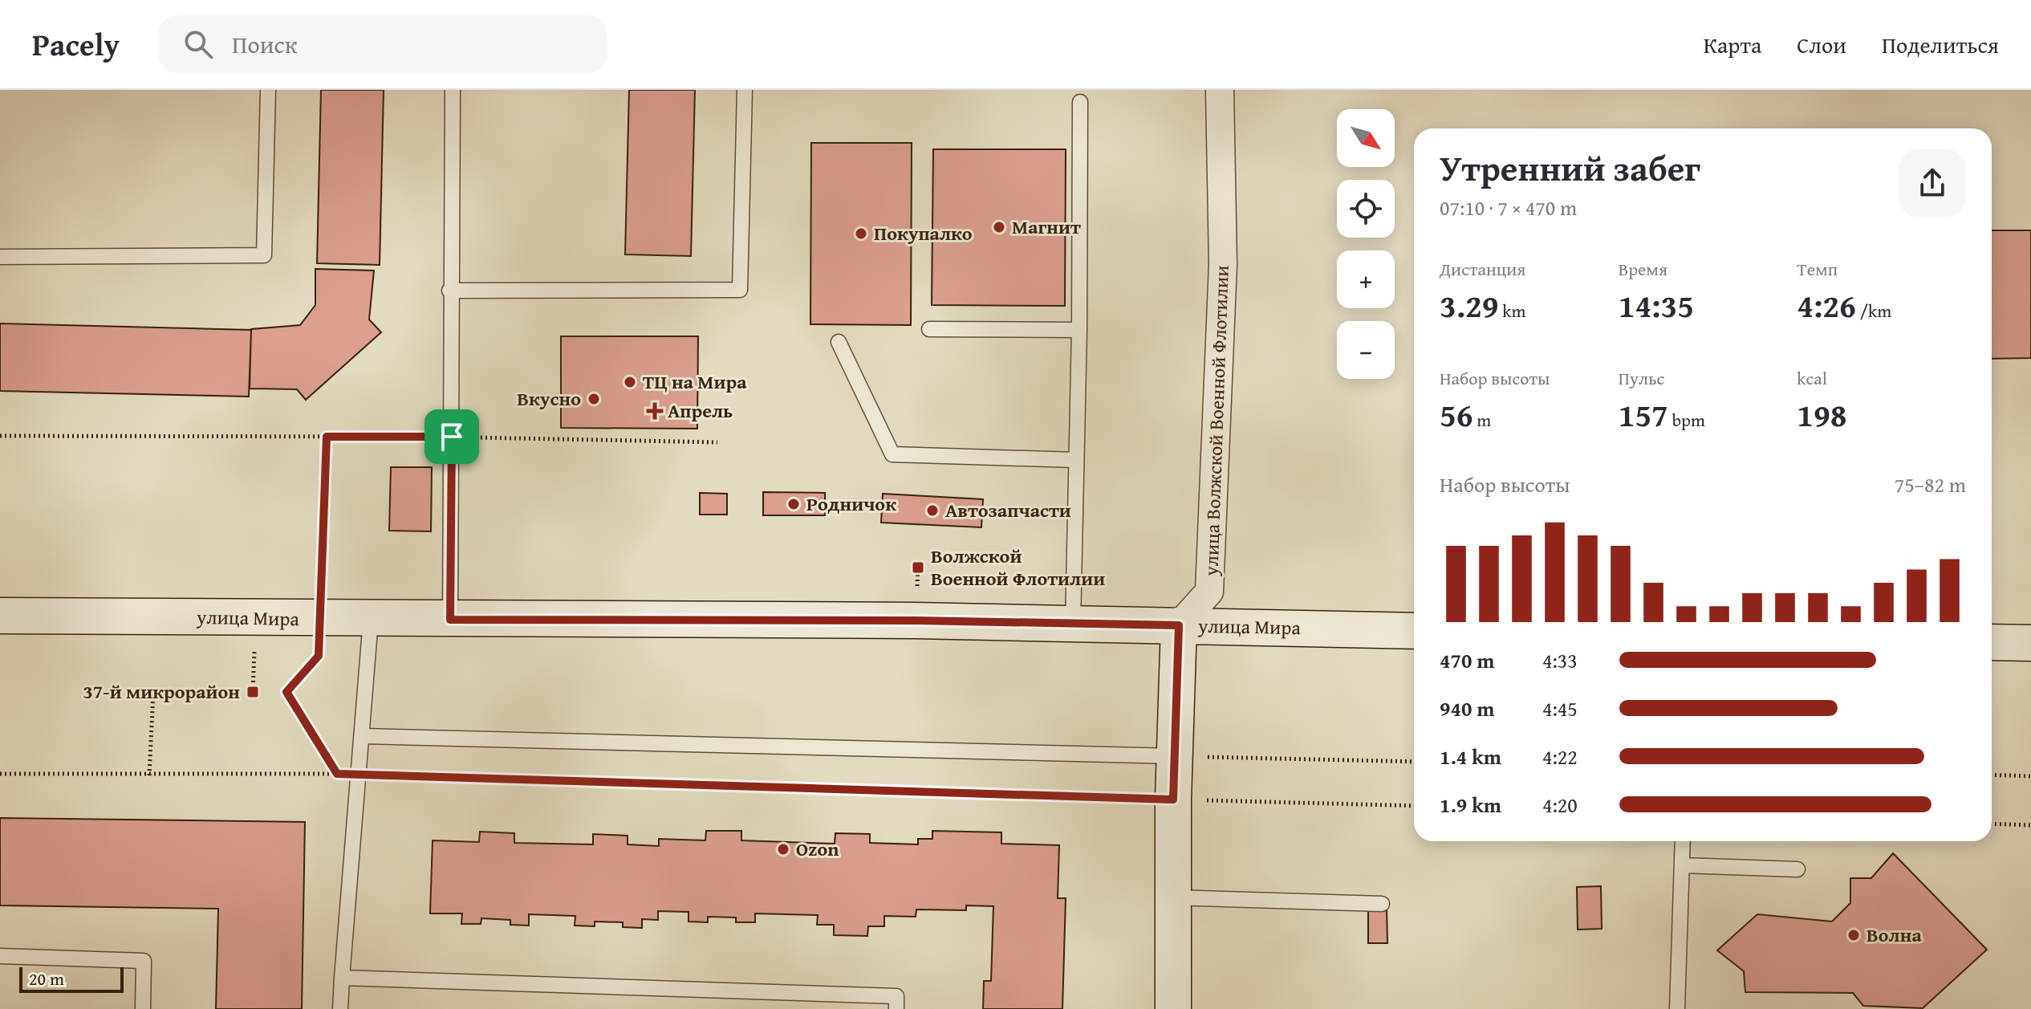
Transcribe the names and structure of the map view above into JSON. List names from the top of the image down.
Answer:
{
  "streets": {
    "street": ["улица Волжской Военной Флотилии", "улица Мира"]
  },
  "crossings": [
    ["улица Волжской Военной Флотилии", "улица Мира"]
  ],
  "places": {
    "other": [
      "Магнит",
      "Покупалко",
      "ТЦ на Мира",
      "Вкусно",
      "Родничок",
      "Автозапчасти",
      "Ozon",
      "Волна"
    ],
    "health": ["Апрель"],
    "transit": ["Волжской Военной Флотилии", "37-й микрорайон"]
  },
  "scale_bar": "20 m",
  "north": "bottom right",
  "page": {
    "header": "Pacely",
    "search": "Поиск",
    "nav": ["Карта", "Слои", "Поделиться"],
    "map_buttons": ["+", "−"],
    "heading": ["Утренний забег", "07:10 · 7 × 470 m"],
    "stats": [
      ["Дистанция", "3.29 km"],
      ["Время", "14:35"],
      ["Темп", "4:26 /km"],
      ["Набор высоты", "56 m"],
      ["Пульс", "157 bpm"],
      ["kcal", "198"]
    ],
    "chart": ["Набор высоты", "75–82 m"],
    "list": [
      {
        "name": "470 m",
        "note": "4:33"
      },
      {
        "name": "940 m",
        "note": "4:45"
      },
      {
        "name": "1.4 km",
        "note": "4:22"
      },
      {
        "name": "1.9 km",
        "note": "4:20"
      }
    ],
    "scale": "20 m"
  }
}
